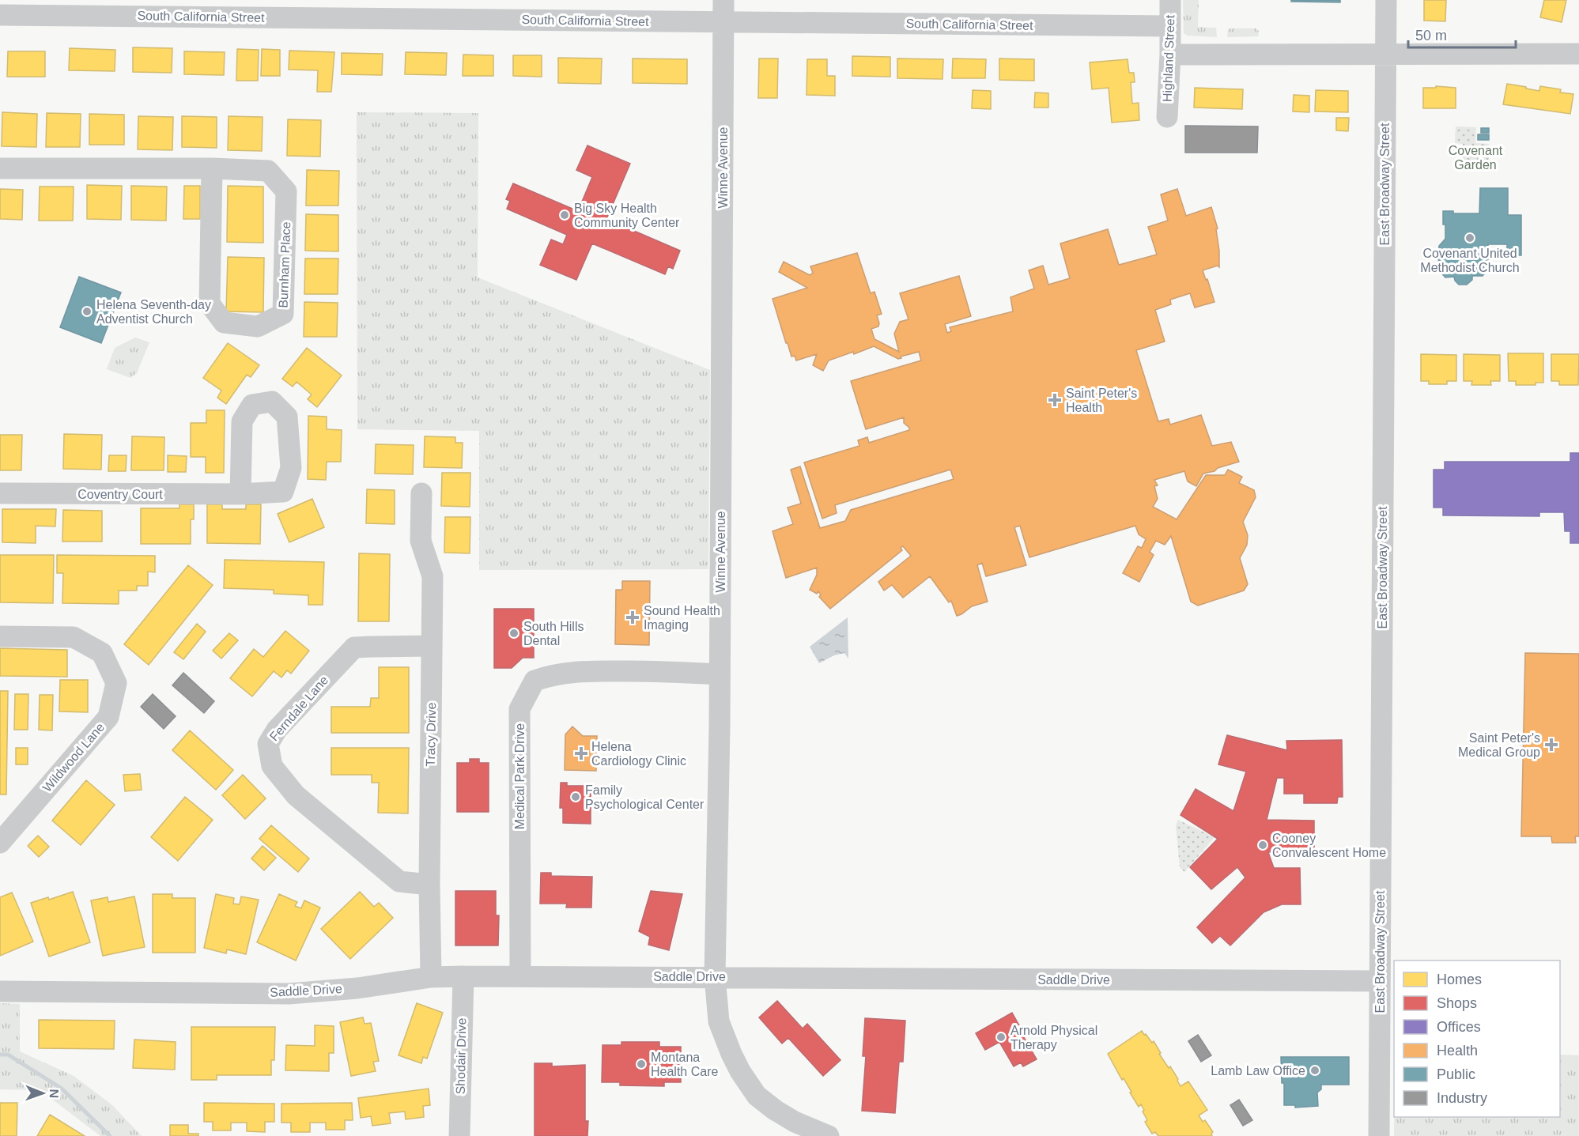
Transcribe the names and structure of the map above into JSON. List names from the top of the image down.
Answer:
{
  "streets": {
    "street": [
      "South California Street",
      "Highland Street",
      "Winne Avenue",
      "East Broadway Street",
      "Burnham Place",
      "Coventry Court",
      "Ferndale Lane",
      "Tracy Drive",
      "Wildwood Lane",
      "Medical Park Drive",
      "Saddle Drive",
      "Shodair Drive"
    ]
  },
  "crossings": [
    ["South California Street", "Highland Street"],
    ["South California Street", "Winne Avenue"],
    ["Winne Avenue", "Medical Park Drive"],
    ["Winne Avenue", "Saddle Drive"],
    ["East Broadway Street", "Saddle Drive"],
    ["Ferndale Lane", "Tracy Drive"],
    ["Tracy Drive", "Saddle Drive"],
    ["Medical Park Drive", "Saddle Drive"],
    ["Saddle Drive", "Shodair Drive"]
  ],
  "parks": ["Covenant Garden"],
  "places": {
    "other": [
      "Big Sky Health Community Center",
      "Covenant United Methodist Church",
      "Helena Seventh-day Adventist Church",
      "South Hills Dental",
      "Family Psychological Center",
      "Cooney Convalescent Home",
      "Arnold Physical Therapy",
      "Montana Health Care",
      "Lamb Law Office"
    ],
    "health": [
      "Saint Peter's Health",
      "Sound Health Imaging",
      "Saint Peter's Medical Group",
      "Helena Cardiology Clinic"
    ]
  },
  "legend": [
    "Homes",
    "Shops",
    "Offices",
    "Health",
    "Public",
    "Industry"
  ],
  "scale_bar": "50 m",
  "north": "right"
}
